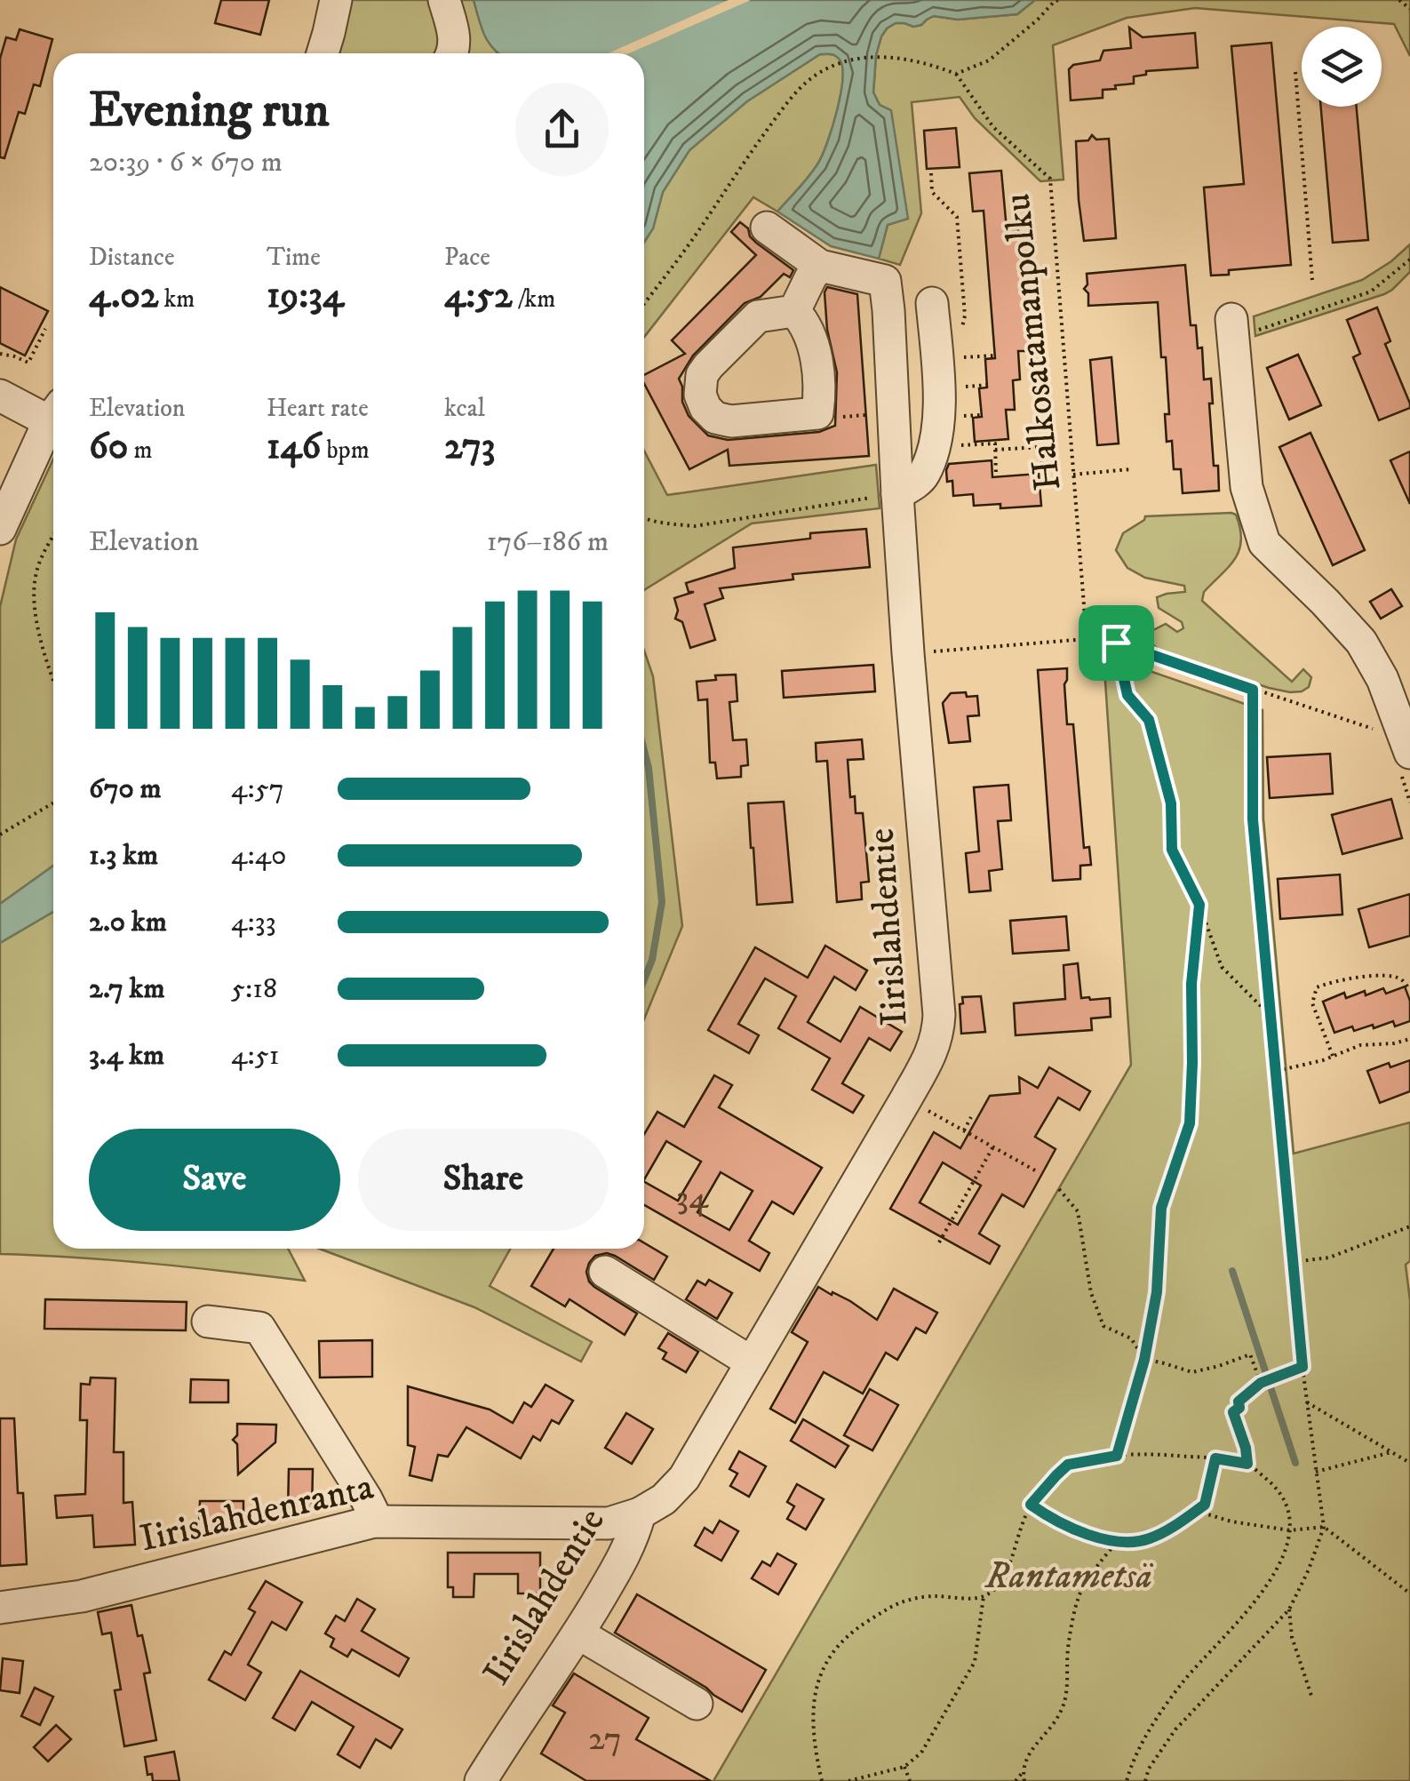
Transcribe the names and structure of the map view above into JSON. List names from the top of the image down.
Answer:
{
  "streets": {
    "street": ["Iirislahdentie", "Iirislahdenranta"],
    "path": ["Halkosatamanpolku"]
  },
  "crossings": [
    ["Iirislahdentie", "Iirislahdenranta"]
  ],
  "parks": ["Rantametsä"],
  "house_numbers": ["34", "27"],
  "page": {
    "heading": ["Evening run", "20:39 · 6 × 670 m"],
    "stats": [
      ["Distance", "4.02 km"],
      ["Time", "19:34"],
      ["Pace", "4:52 /km"],
      ["Elevation", "60 m"],
      ["Heart rate", "146 bpm"],
      ["kcal", "273"]
    ],
    "chart": ["Elevation", "176–186 m"],
    "list": [
      {
        "name": "670 m",
        "note": "4:57"
      },
      {
        "name": "1.3 km",
        "note": "4:40"
      },
      {
        "name": "2.0 km",
        "note": "4:33"
      },
      {
        "name": "2.7 km",
        "note": "5:18"
      },
      {
        "name": "3.4 km",
        "note": "4:51"
      }
    ],
    "buttons": ["Save", "Share"]
  }
}
